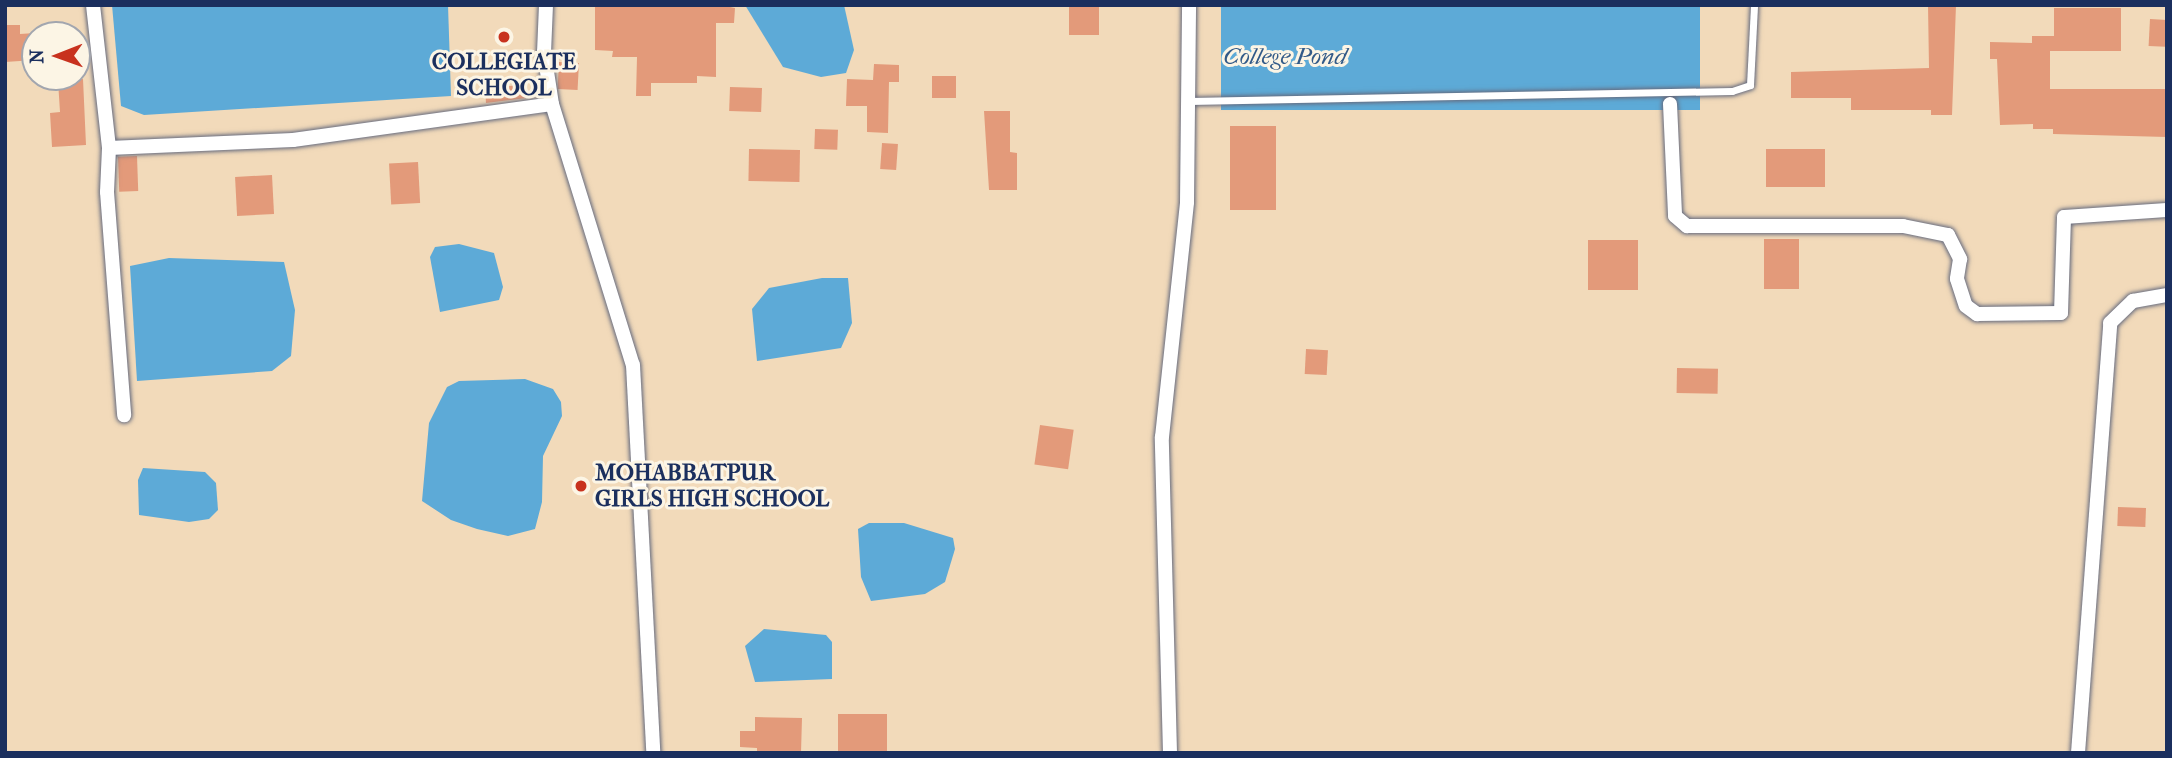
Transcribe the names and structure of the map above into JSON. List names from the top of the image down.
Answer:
{
  "water": ["College Pond"],
  "places": ["COLLEGIATE SCHOOL", "MOHABBATPUR GIRLS HIGH SCHOOL"],
  "north": "left"
}
